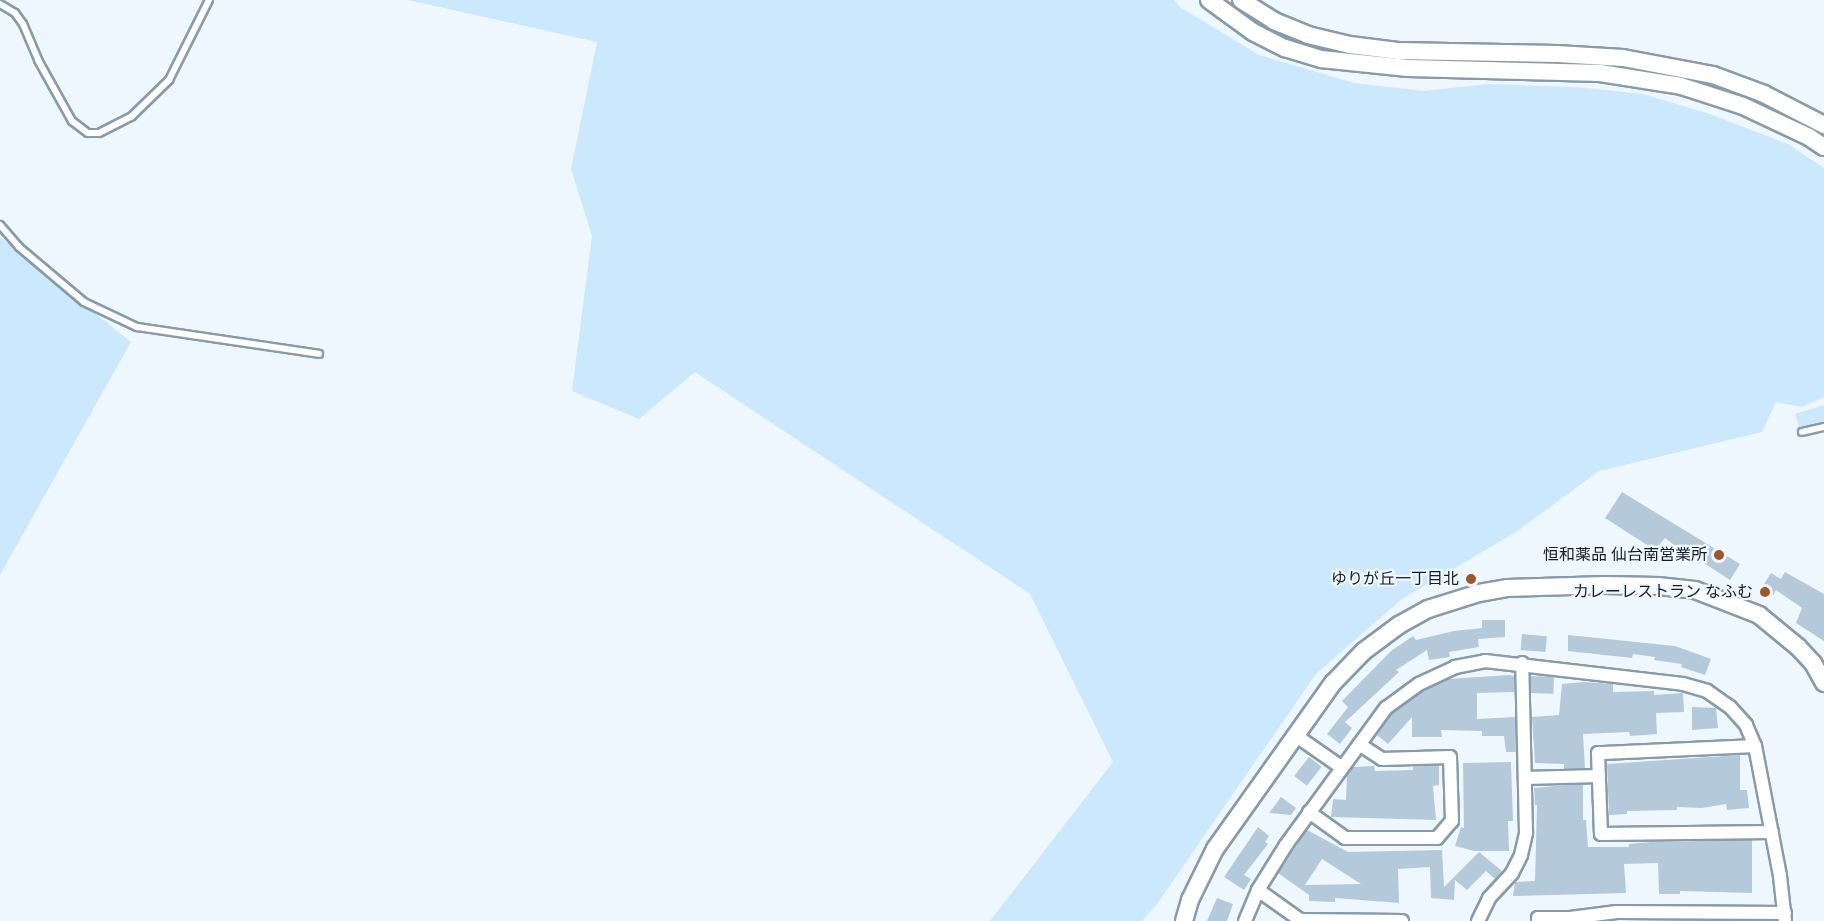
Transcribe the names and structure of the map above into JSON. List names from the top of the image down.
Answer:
{
  "places": ["恒和薬品 仙台南営業所", "ゆりが丘一丁目北", "カレーレストラン なふむ"]
}
